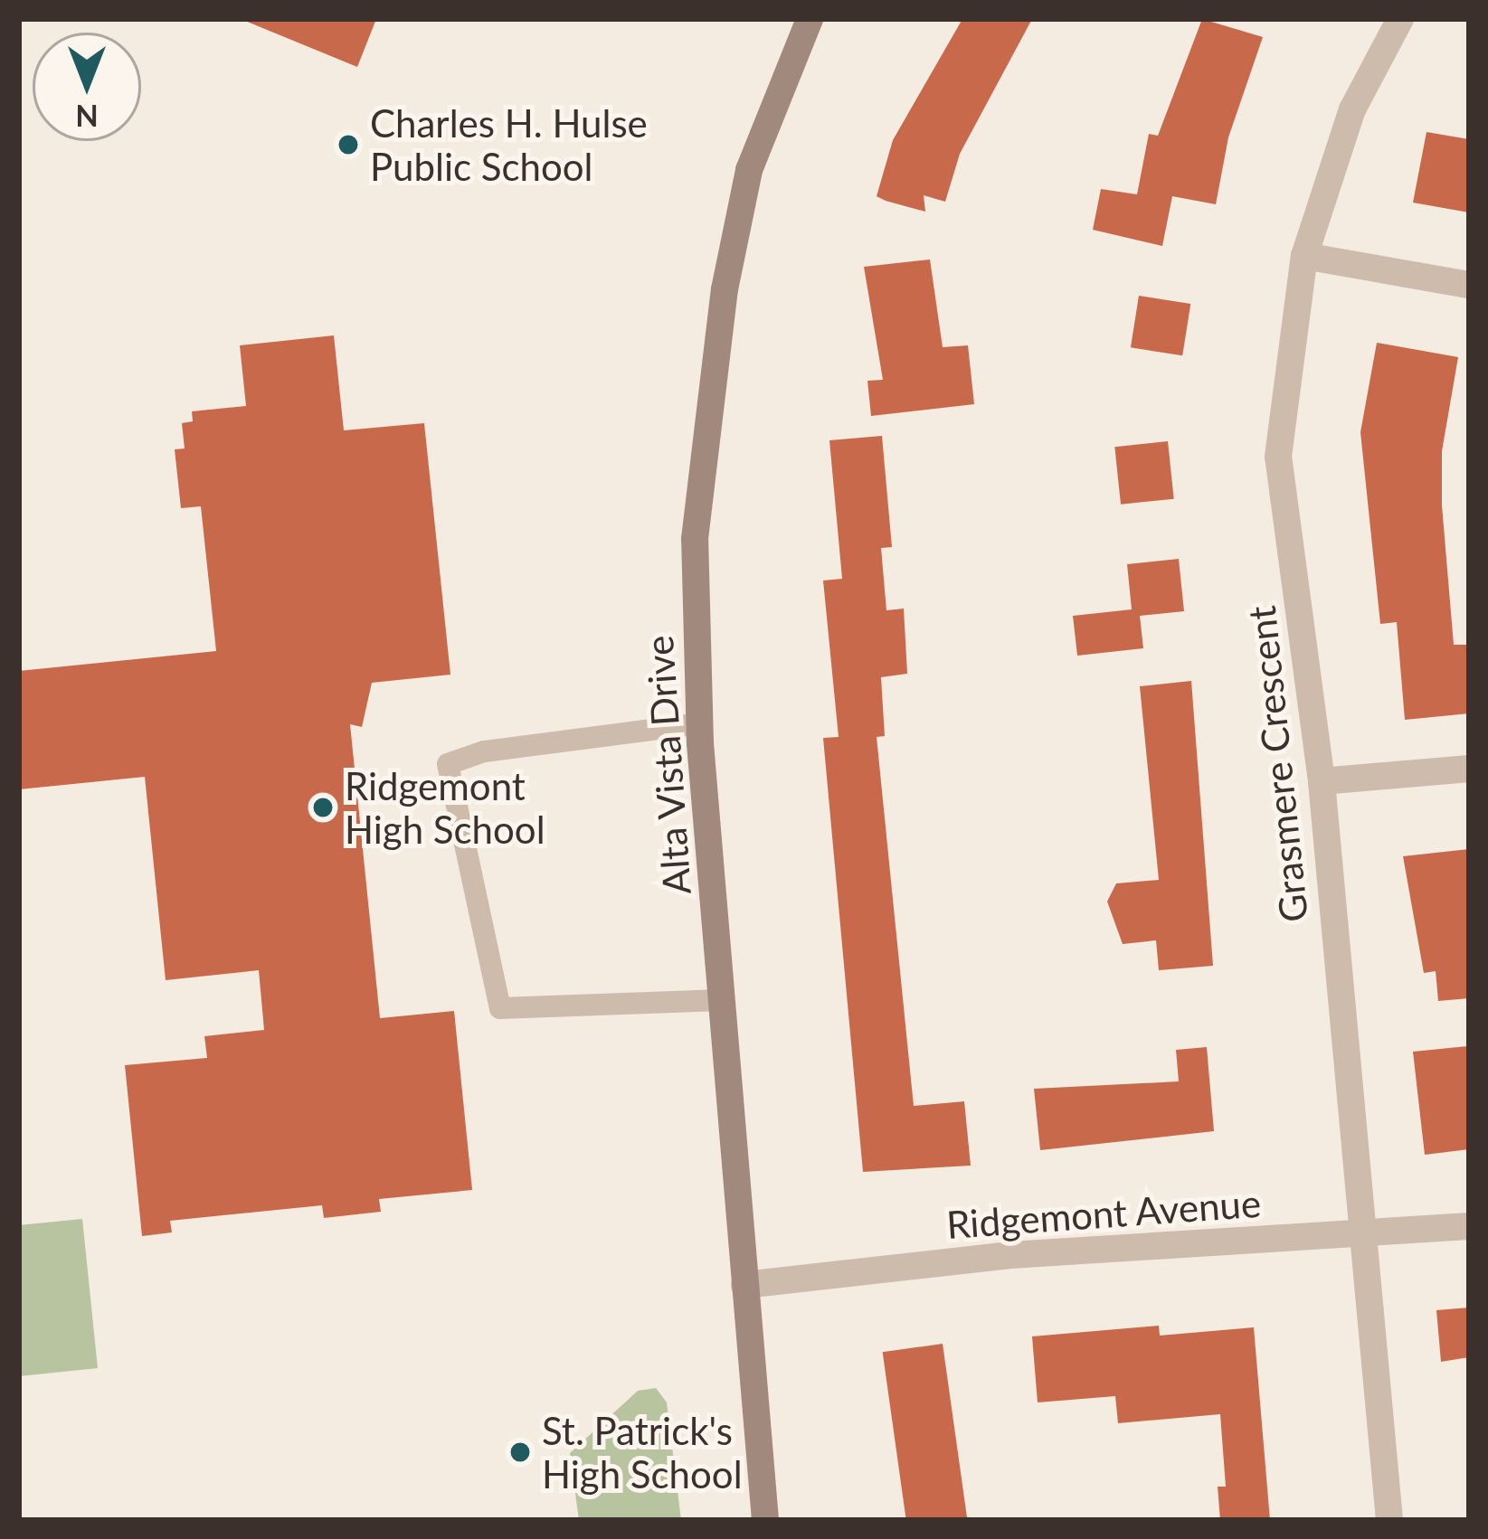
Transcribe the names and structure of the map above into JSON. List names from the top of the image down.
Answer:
{
  "streets": {
    "street": ["Grasmere Crescent", "Alta Vista Drive", "Ridgemont Avenue"]
  },
  "crossings": [
    ["Grasmere Crescent", "Ridgemont Avenue"],
    ["Alta Vista Drive", "Ridgemont Avenue"]
  ],
  "places": ["Charles H. Hulse Public School", "Ridgemont High School", "St. Patrick's High School"],
  "north": "bottom"
}
